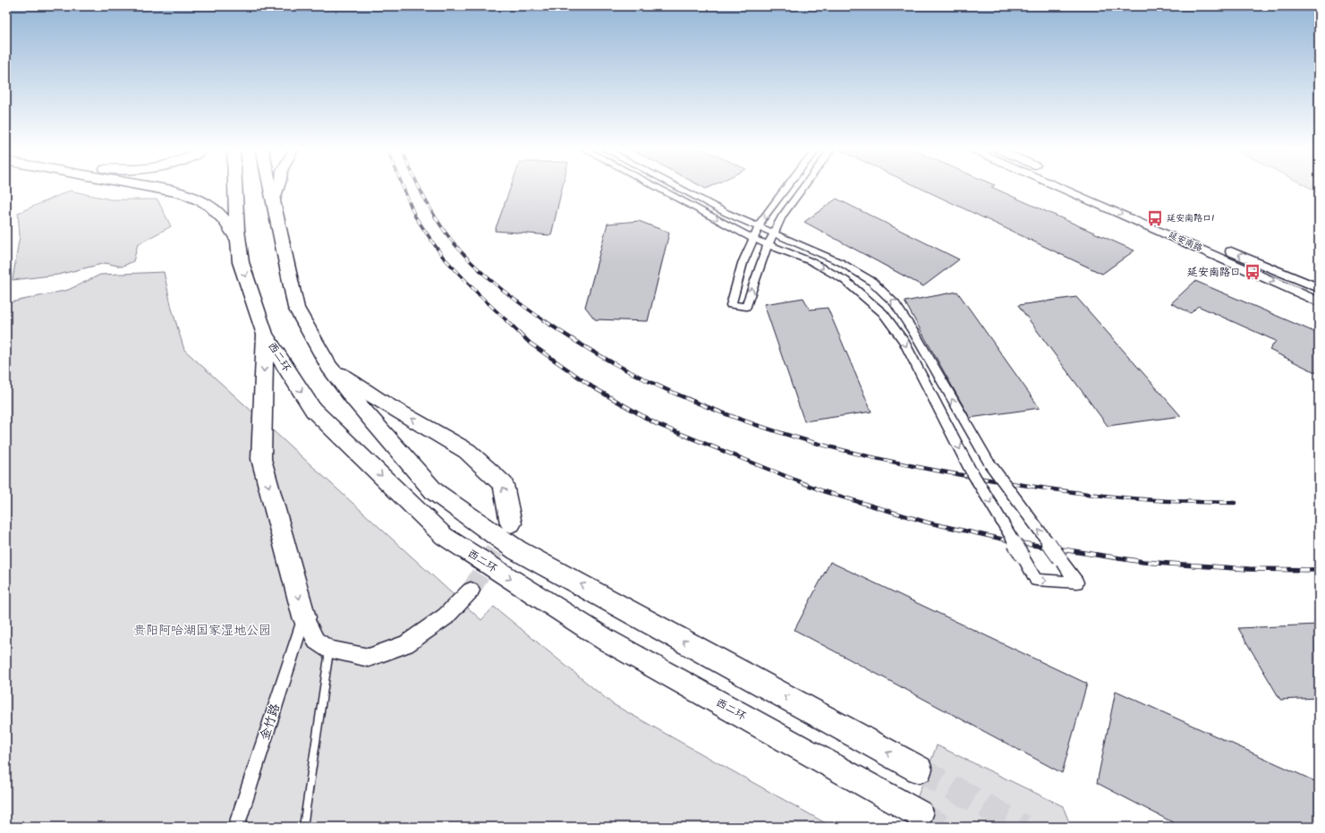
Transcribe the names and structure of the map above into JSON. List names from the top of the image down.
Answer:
{
  "streets": {
    "highway": ["西二环"],
    "street": ["延安南路", "金竹路"]
  },
  "parks": ["贵阳阿哈湖国家湿地公园"],
  "places": {
    "bus stop": ["延安南路口1", "延安南路口"]
  }
}
